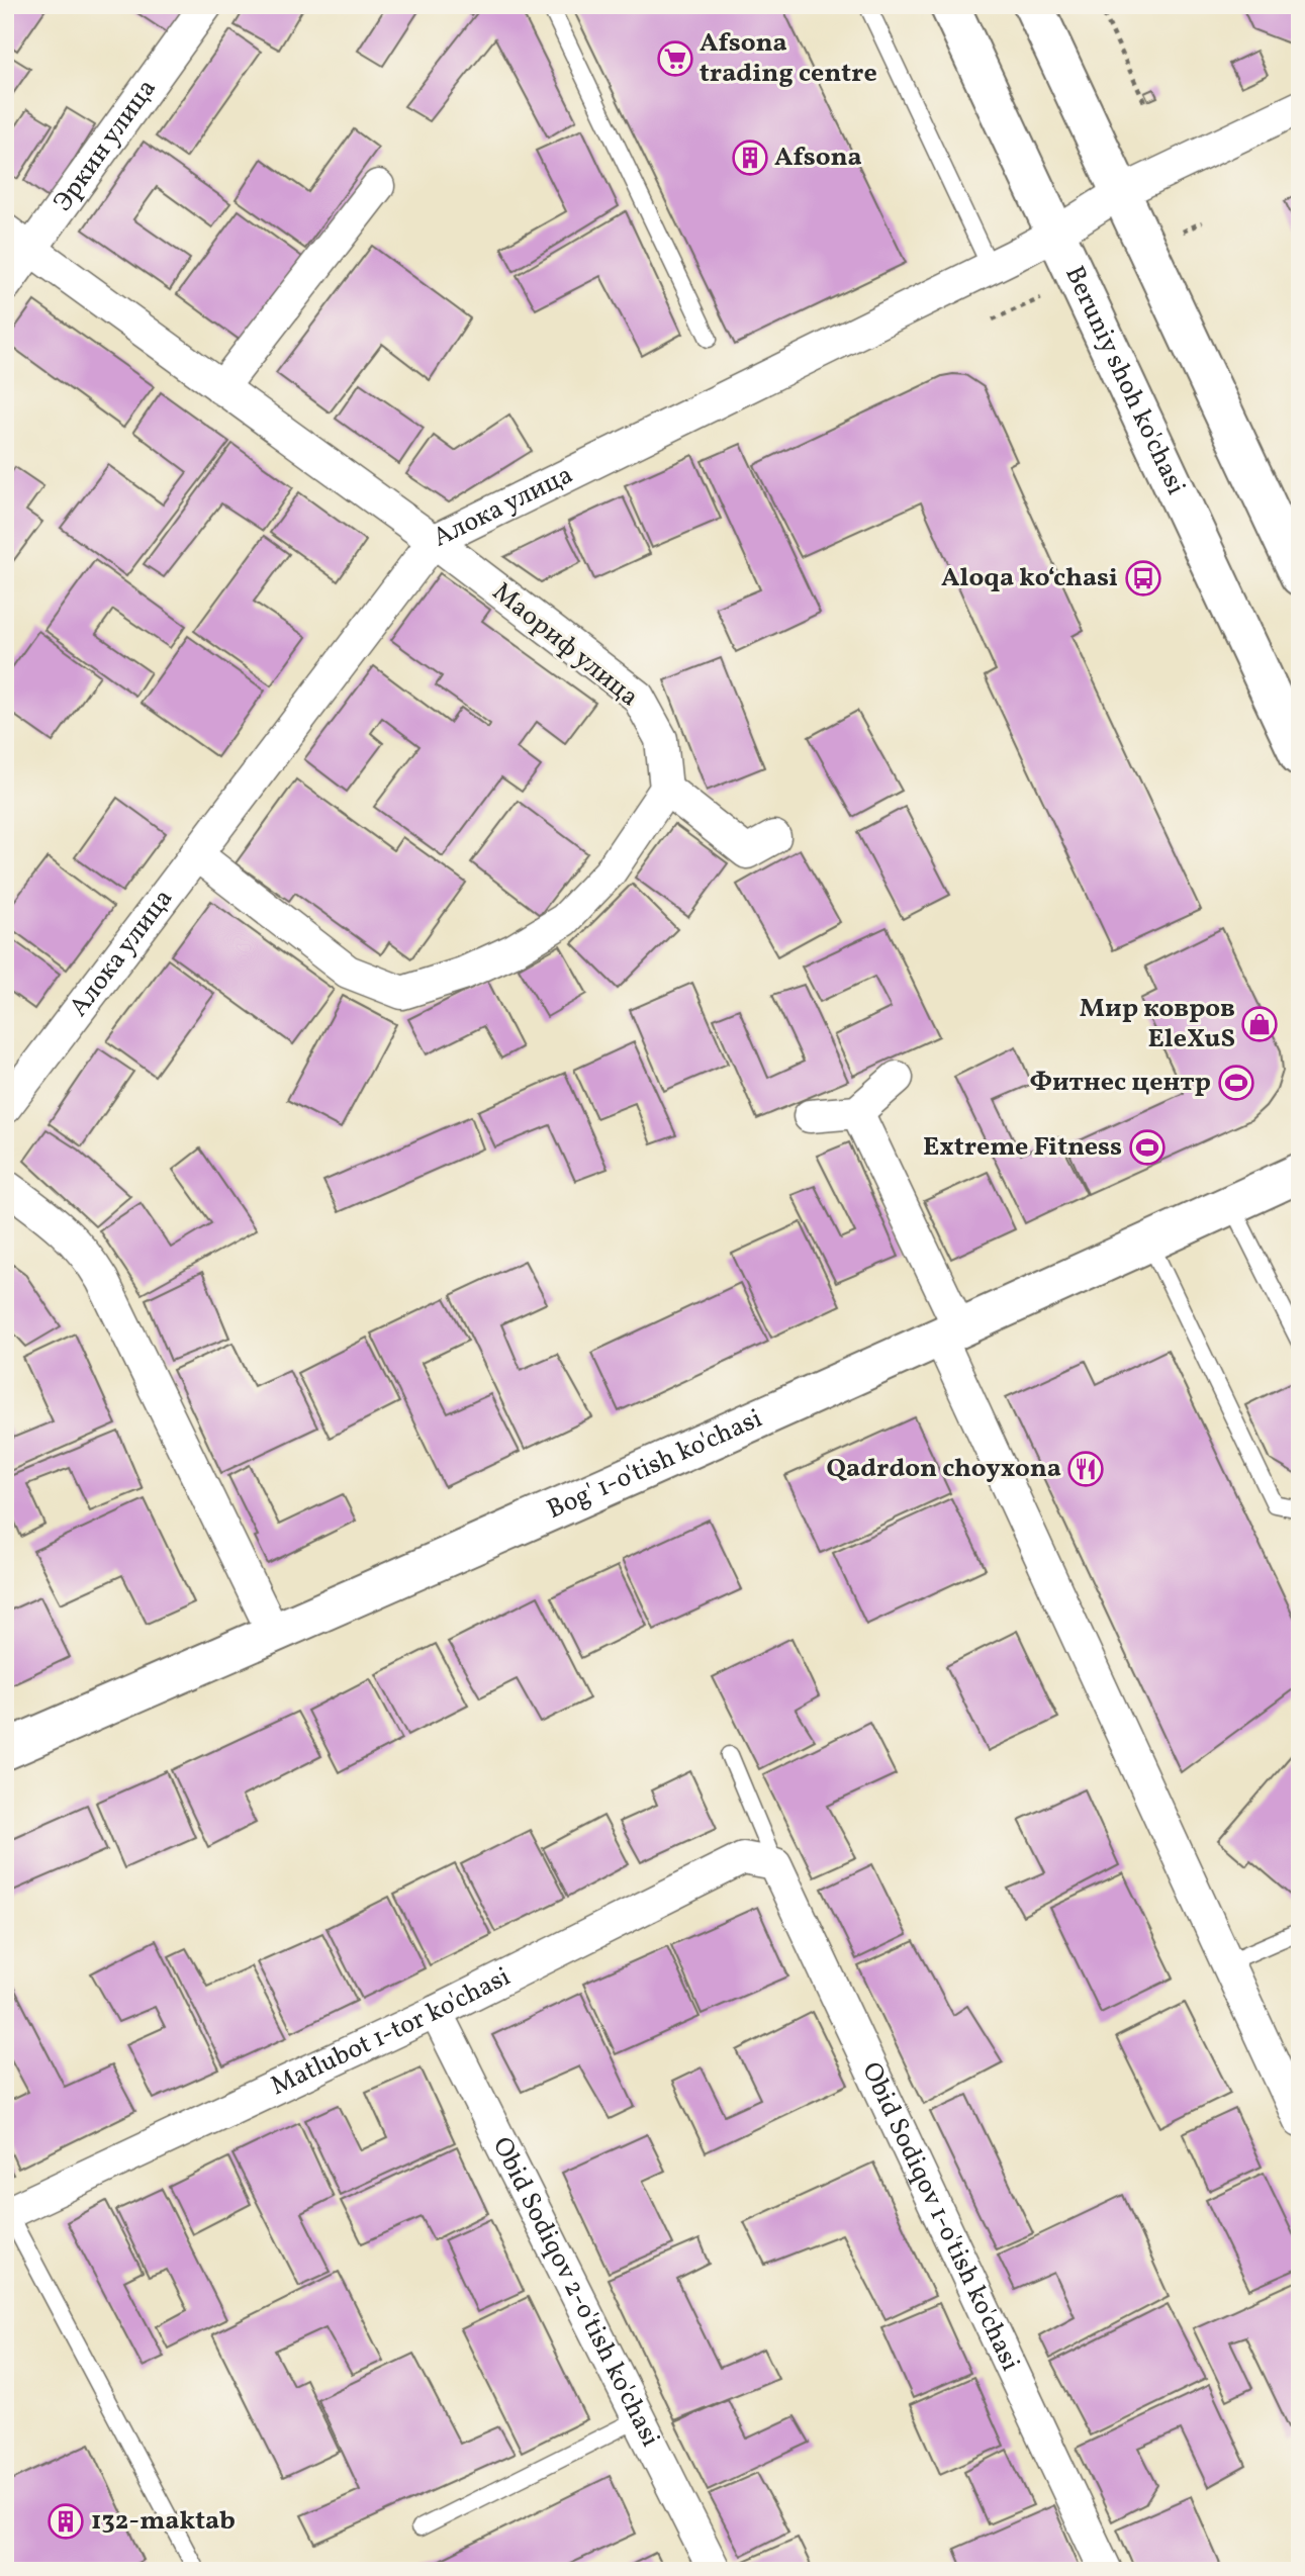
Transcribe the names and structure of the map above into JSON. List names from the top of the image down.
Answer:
{
  "streets": {
    "main road": ["Beruniy shoh ko'chasi", "Bog' 1-o'tish ko'chasi"],
    "street": [
      "Эркин улица",
      "Алока улица",
      "Маориф улица",
      "Matlubot 1-tor ko'chasi",
      "Obid Sodiqov 1-o'tish ko'chasi",
      "Obid Sodiqov 2-o'tish ko'chasi"
    ]
  },
  "crossings": [
    ["Эркин улица", "Маориф улица"],
    ["Beruniy shoh ko'chasi", "Алока улица"],
    ["Алока улица", "Маориф улица"],
    ["Matlubot 1-tor ko'chasi", "Obid Sodiqov 1-o'tish ko'chasi"],
    ["Matlubot 1-tor ko'chasi", "Obid Sodiqov 2-o'tish ko'chasi"]
  ],
  "places": {
    "supermarket": ["Afsona trading centre"],
    "building": ["Afsona", "132-maktab"],
    "bus stop": ["Aloqa ko‘chasi"],
    "shop": ["Мир ковров EleXuS"],
    "sports": ["Фитнес центр", "Extreme Fitness"],
    "restaurant": ["Qadrdon choyxona"]
  }
}
